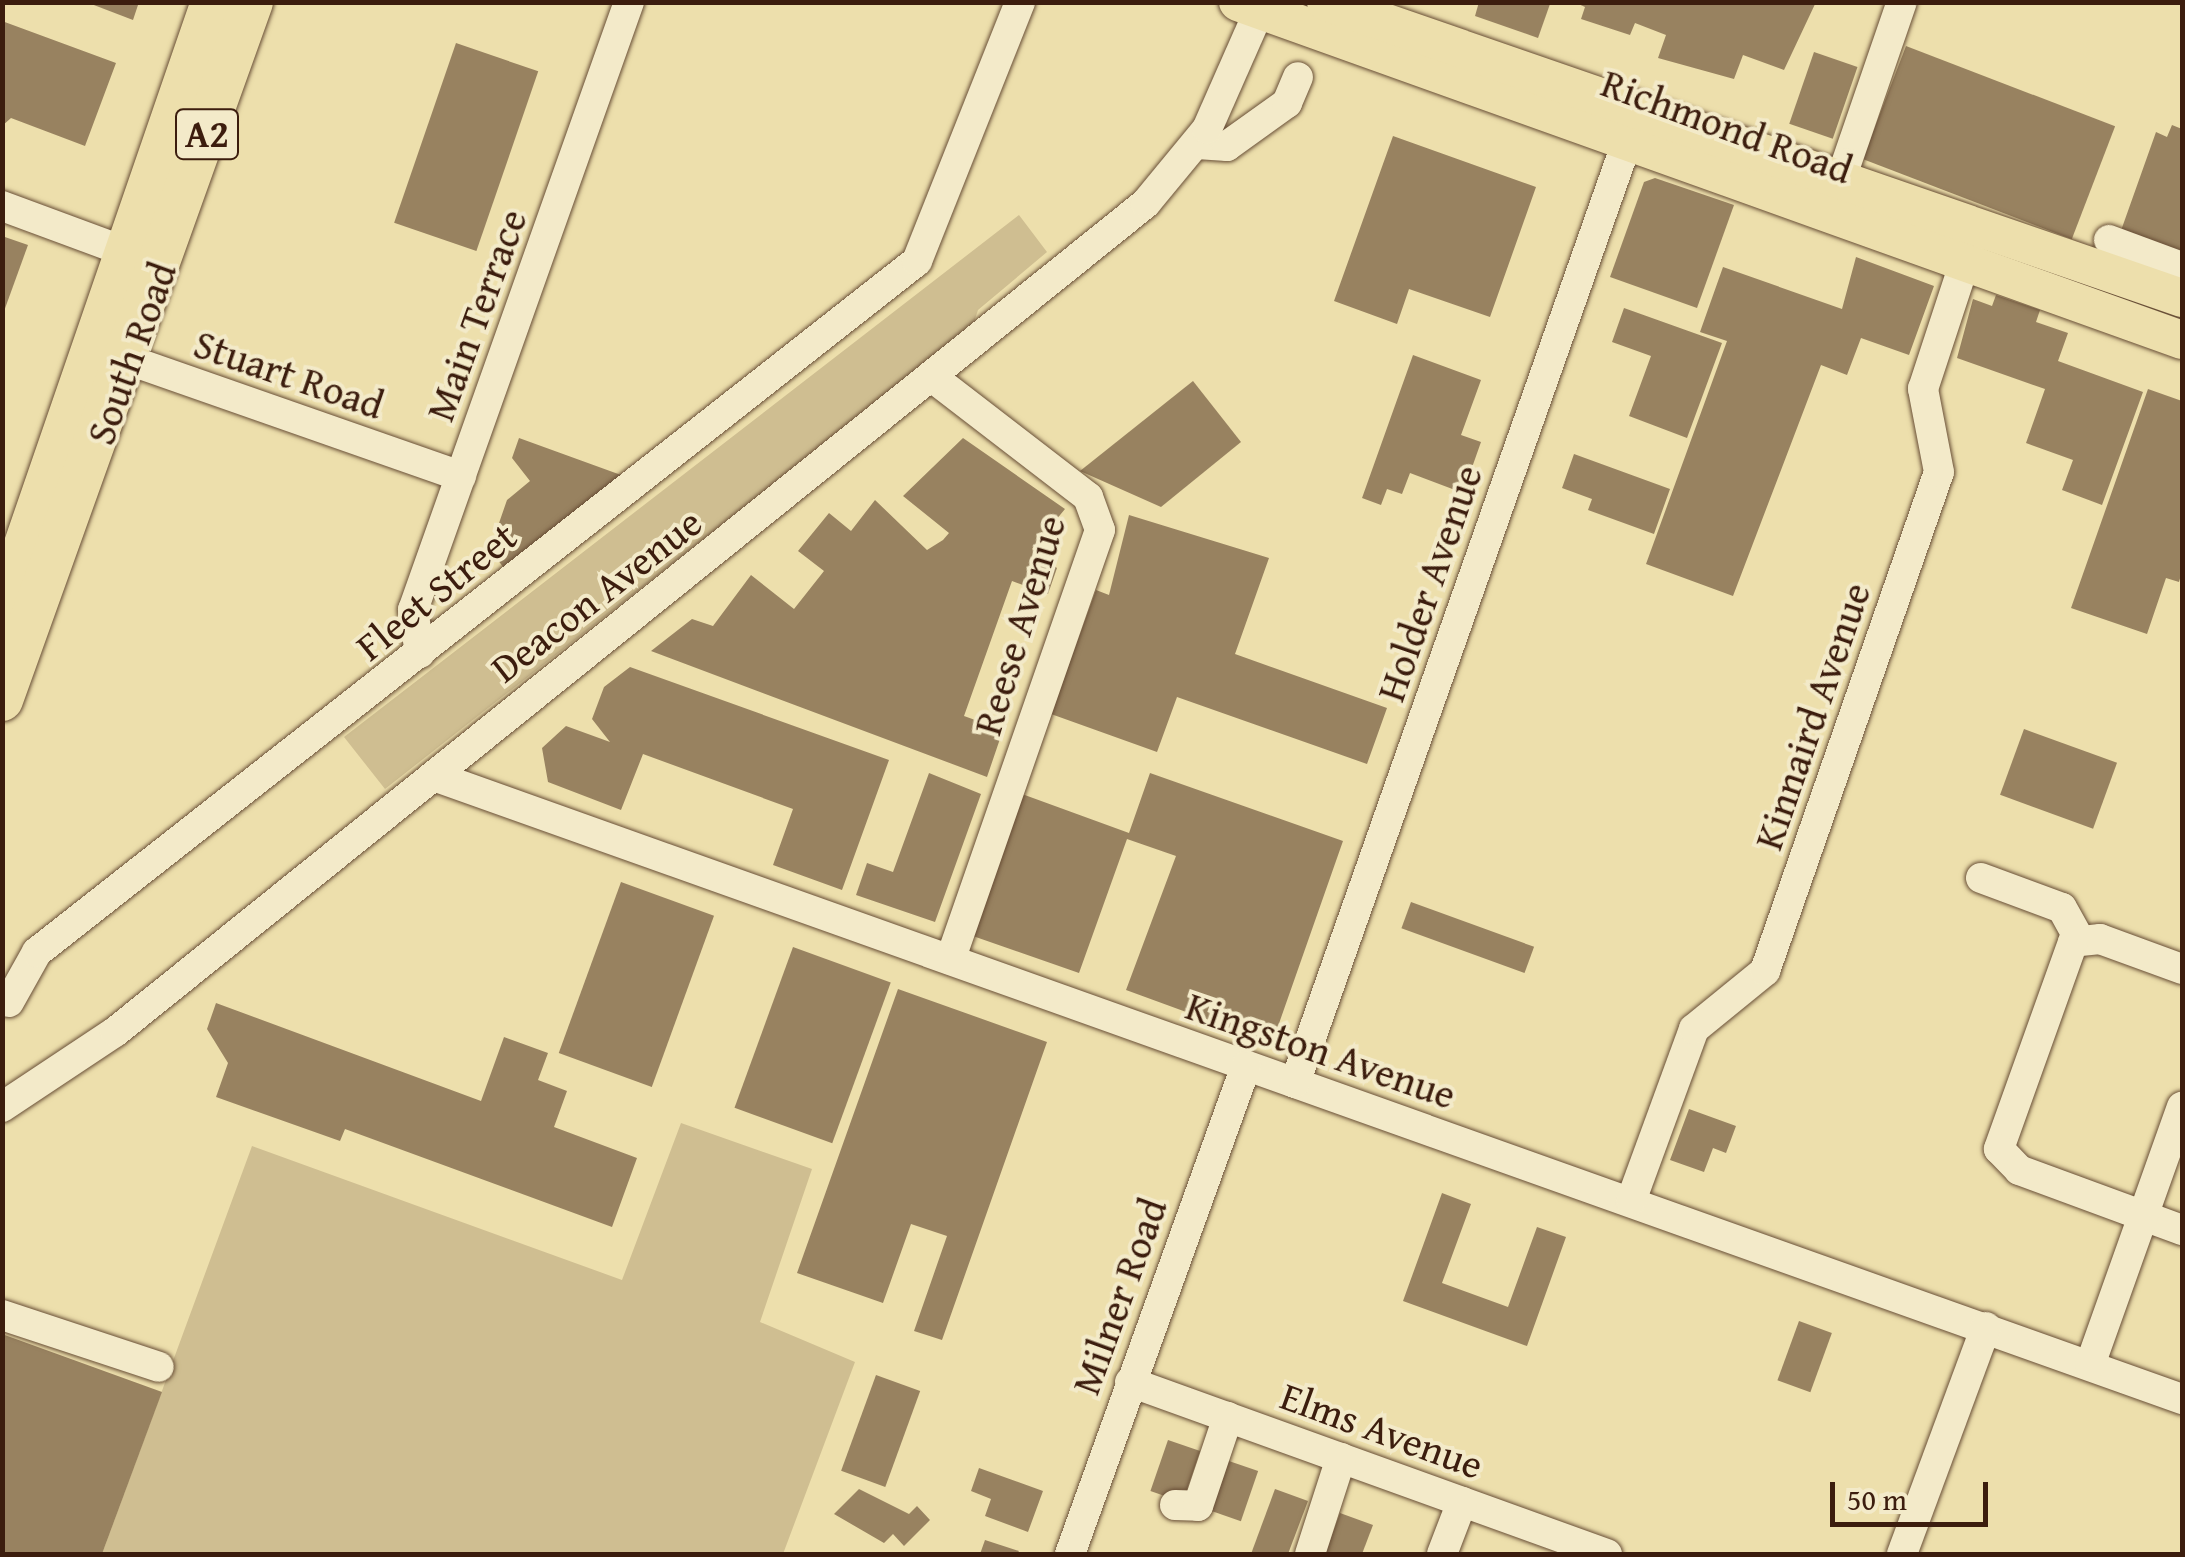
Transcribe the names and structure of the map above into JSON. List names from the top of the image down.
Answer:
{
  "streets": {
    "highway": ["A2", "South Road"],
    "main road": ["Richmond Road"],
    "street": [
      "Main Terrace",
      "Stuart Road",
      "Holder Avenue",
      "Fleet Street",
      "Deacon Avenue",
      "Reese Avenue",
      "Kinnaird Avenue",
      "Kingston Avenue",
      "Milner Road",
      "Elms Avenue"
    ]
  },
  "crossings": [
    ["Richmond Road", "Holder Avenue"],
    ["Richmond Road", "Deacon Avenue"],
    ["Richmond Road", "Kinnaird Avenue"],
    ["Main Terrace", "Stuart Road"],
    ["Main Terrace", "Fleet Street"],
    ["South Road", "Stuart Road"],
    ["Holder Avenue", "Kingston Avenue"],
    ["Deacon Avenue", "Reese Avenue"],
    ["Deacon Avenue", "Kingston Avenue"],
    ["Reese Avenue", "Kingston Avenue"],
    ["Kinnaird Avenue", "Kingston Avenue"],
    ["Kingston Avenue", "Milner Road"],
    ["Milner Road", "Elms Avenue"]
  ],
  "scale_bar": "50 m"
}
